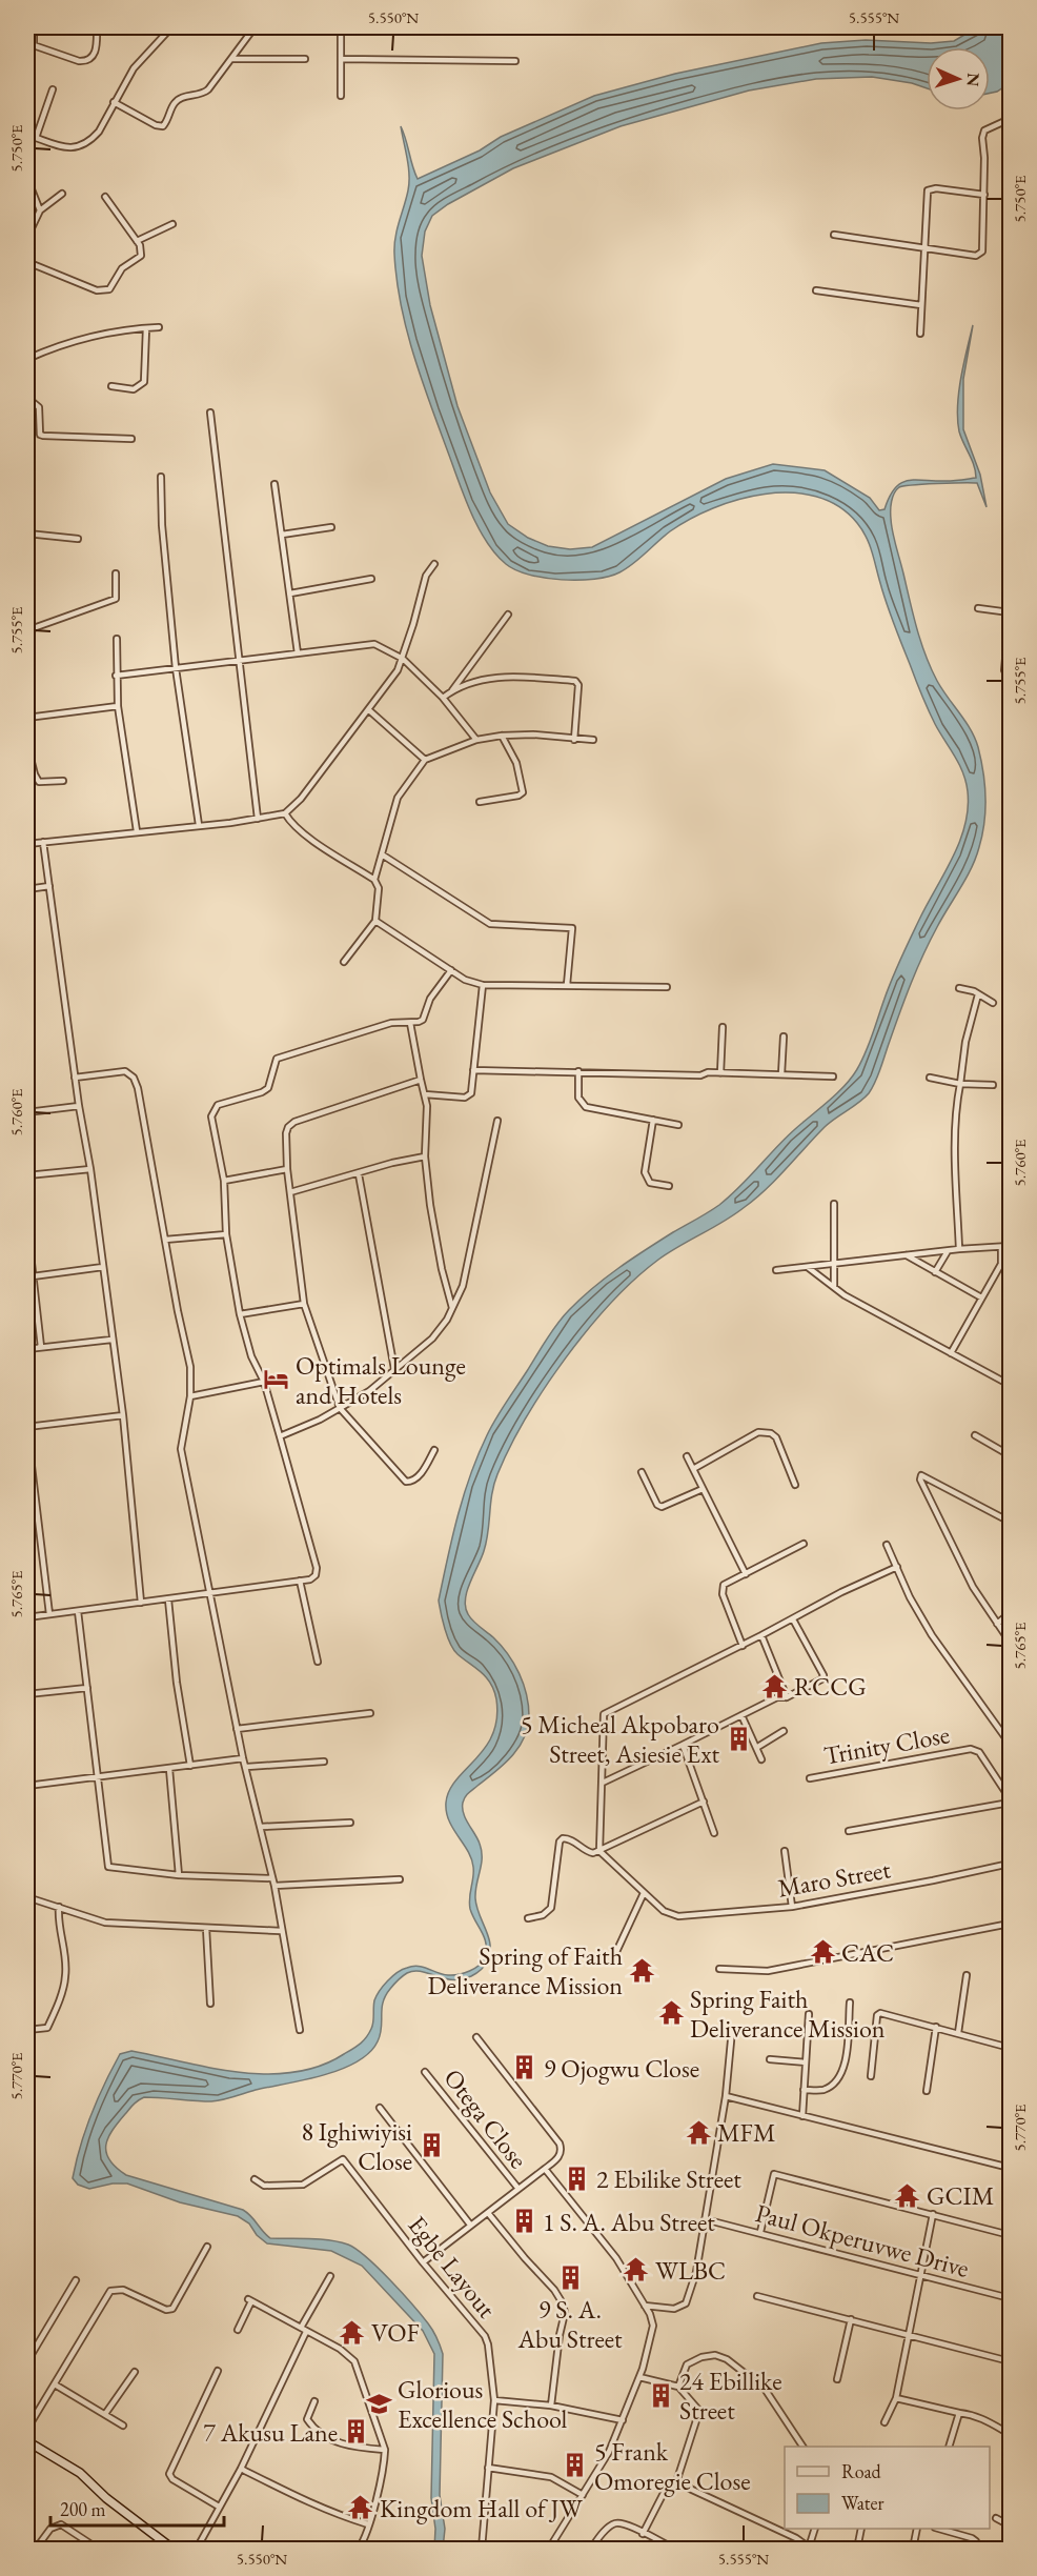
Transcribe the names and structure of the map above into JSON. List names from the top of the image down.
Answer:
{
  "streets": {
    "street": [
      "Trinity Close",
      "Maro Street",
      "Otega Close",
      "Paul Okperuvwe Drive",
      "Egbe Layout"
    ]
  },
  "places": {
    "hotel": ["Optimals Lounge and Hotels"],
    "temple": [
      "RCCG",
      "CAC",
      "Spring of Faith Deliverance Mission",
      "Spring Faith Deliverance Mission",
      "MFM",
      "GCIM",
      "WLBC",
      "VOF",
      "Kingdom Hall of JW"
    ],
    "building": [
      "5 Micheal Akpobaro Street, Asiesie Ext",
      "9 Ojogwu Close",
      "8 Ighiwiyisi Close",
      "2 Ebilike Street",
      "1 S. A. Abu Street",
      "9 S. A. Abu Street",
      "24 Ebillike Street",
      "7 Akusu Lane",
      "5 Frank Omoregie Close"
    ],
    "school or university": ["Glorious Excellence School"]
  },
  "legend": ["Road", "Water"],
  "scale_bar": "200 m",
  "north": "right",
  "coordinates": [
    "5.550°N",
    "5.555°N",
    "5.750°E",
    "5.755°E",
    "5.760°E",
    "5.765°E",
    "5.770°E"
  ]
}
